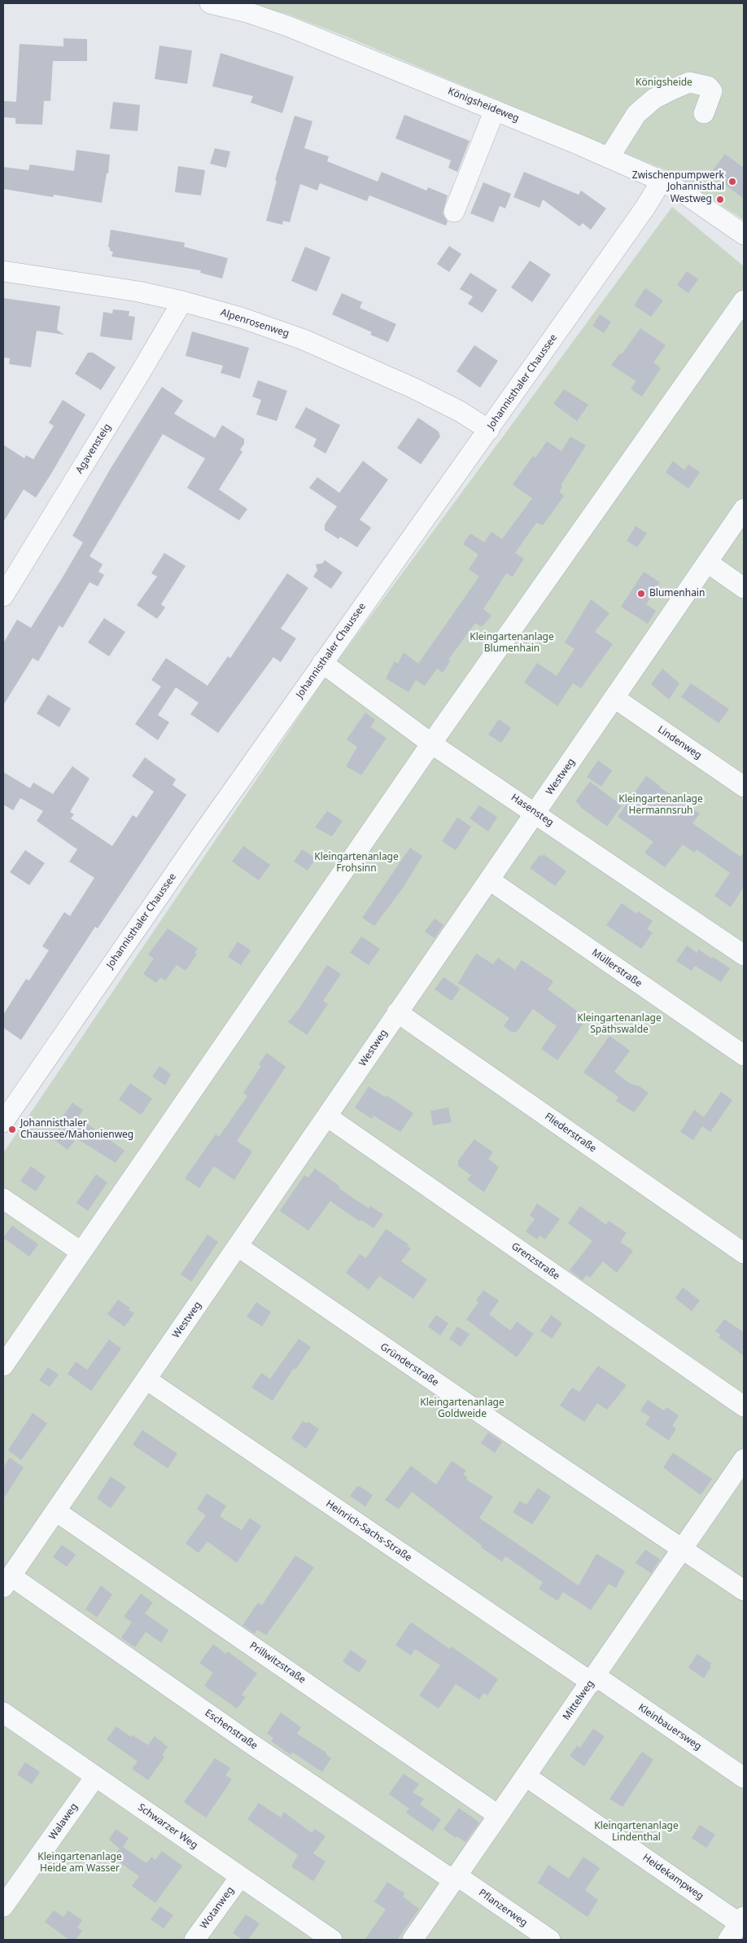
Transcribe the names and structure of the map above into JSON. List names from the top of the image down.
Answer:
{
  "streets": {
    "street": [
      "Königsheideweg",
      "Alpenrosenweg",
      "Johannisthaler Chaussee",
      "Agavensteig",
      "Lindenweg",
      "Westweg",
      "Hasensteg",
      "Müllerstraße",
      "Fliederstraße",
      "Grenzstraße",
      "Gründerstraße",
      "Heinrich-Sachs-Straße",
      "Prillwitzstraße",
      "Mittelweg",
      "Kleinbauersweg",
      "Eschenstraße",
      "Walaweg",
      "Schwarzer Weg",
      "Heidekampweg",
      "Wotanweg",
      "Pflanzerweg"
    ]
  },
  "crossings": [
    ["Königsheideweg", "Johannisthaler Chaussee"],
    ["Alpenrosenweg", "Johannisthaler Chaussee"],
    ["Alpenrosenweg", "Agavensteig"],
    ["Johannisthaler Chaussee", "Hasensteg"],
    ["Lindenweg", "Westweg"],
    ["Westweg", "Hasensteg"],
    ["Westweg", "Müllerstraße"],
    ["Westweg", "Fliederstraße"],
    ["Westweg", "Grenzstraße"],
    ["Westweg", "Gründerstraße"],
    ["Westweg", "Heinrich-Sachs-Straße"],
    ["Westweg", "Prillwitzstraße"],
    ["Westweg", "Eschenstraße"],
    ["Gründerstraße", "Mittelweg"],
    ["Heinrich-Sachs-Straße", "Mittelweg"],
    ["Heinrich-Sachs-Straße", "Kleinbauersweg"],
    ["Prillwitzstraße", "Mittelweg"],
    ["Mittelweg", "Kleinbauersweg"],
    ["Mittelweg", "Eschenstraße"],
    ["Mittelweg", "Heidekampweg"],
    ["Mittelweg", "Pflanzerweg"],
    ["Eschenstraße", "Pflanzerweg"],
    ["Walaweg", "Schwarzer Weg"],
    ["Schwarzer Weg", "Wotanweg"]
  ],
  "parks": [
    "Königsheide",
    "Kleingartenanlage Blumenhain",
    "Kleingartenanlage Hermannsruh",
    "Kleingartenanlage Frohsinn",
    "Kleingartenanlage Späthswalde",
    "Kleingartenanlage Goldweide",
    "Kleingartenanlage Lindenthal",
    "Kleingartenanlage Heide am Wasser"
  ],
  "places": [
    "Zwischenpumpwerk Johannisthal",
    "Westweg",
    "Blumenhain",
    "Johannisthaler Chaussee/Mahonienweg"
  ]
}
